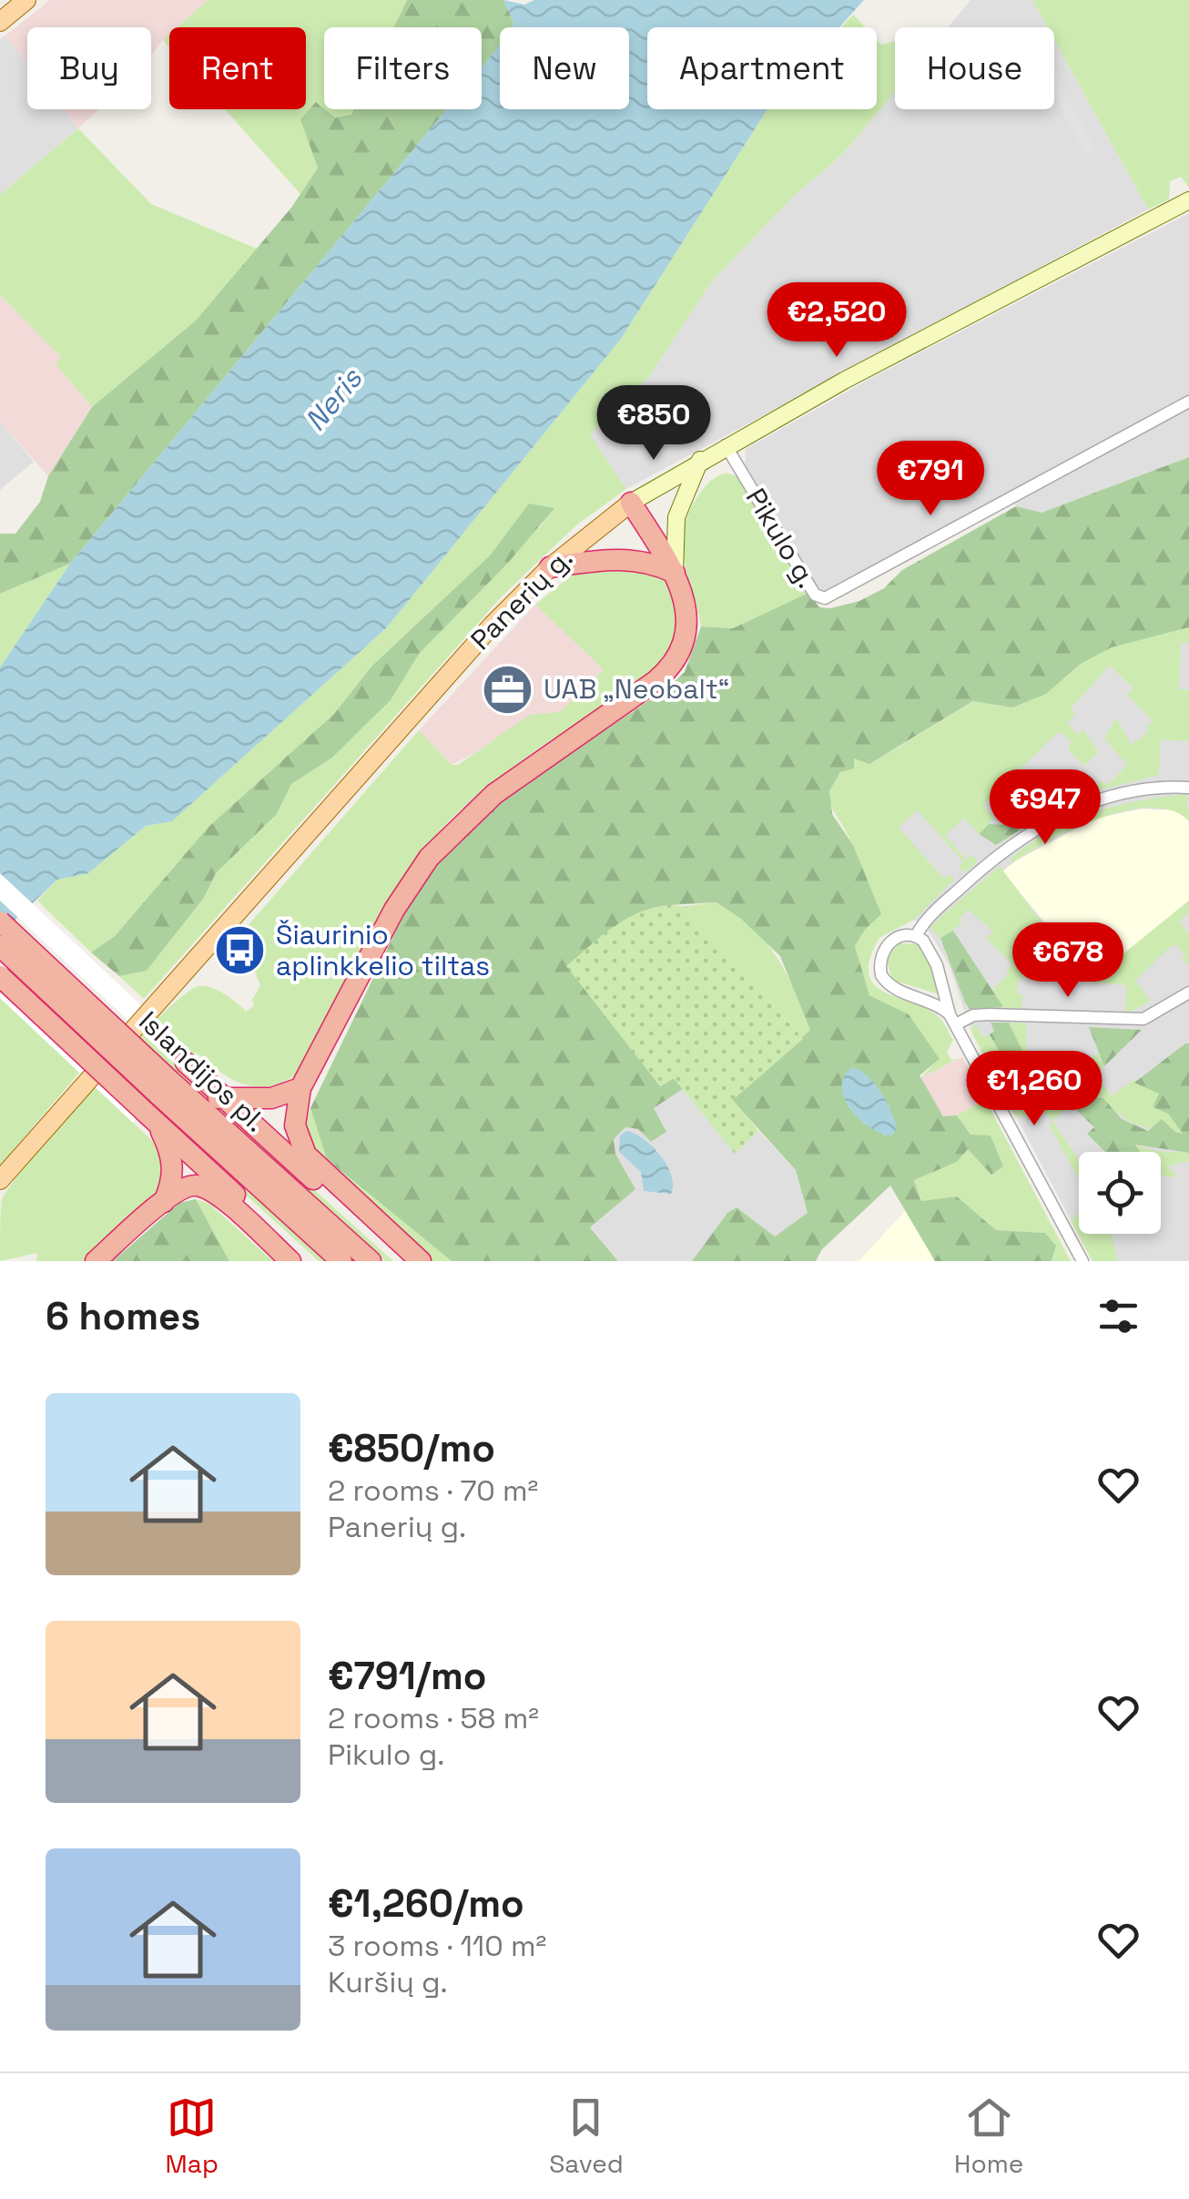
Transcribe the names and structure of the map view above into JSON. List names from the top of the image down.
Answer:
{
  "streets": {
    "highway": ["Islandijos pl."],
    "main road": ["Panerių g."],
    "street": ["Pikulo g."]
  },
  "crossings": [
    ["Pikulo g.", "Panerių g."]
  ],
  "water": ["Neris"],
  "places": {
    "office": ["UAB „Neobalt“"],
    "bus stop": ["Šiaurinio aplinkkelio tiltas"]
  },
  "page": {
    "chip": [
      "Buy",
      "Rent",
      "Filters",
      "New",
      "Apartment",
      "House"
    ],
    "price": [
      "€2,520",
      "€850",
      "€791",
      "€947",
      "€678",
      "€1,260"
    ],
    "heading": "6 homes",
    "list": [
      {
        "name": "€850/mo",
        "note": "2 rooms · 70 m² · Panerių g."
      },
      {
        "name": "€791/mo",
        "note": "2 rooms · 58 m² · Pikulo g."
      },
      {
        "name": "€1,260/mo",
        "note": "3 rooms · 110 m² · Kuršių g."
      }
    ],
    "tabs": ["Map", "Saved", "Home"]
  }
}
